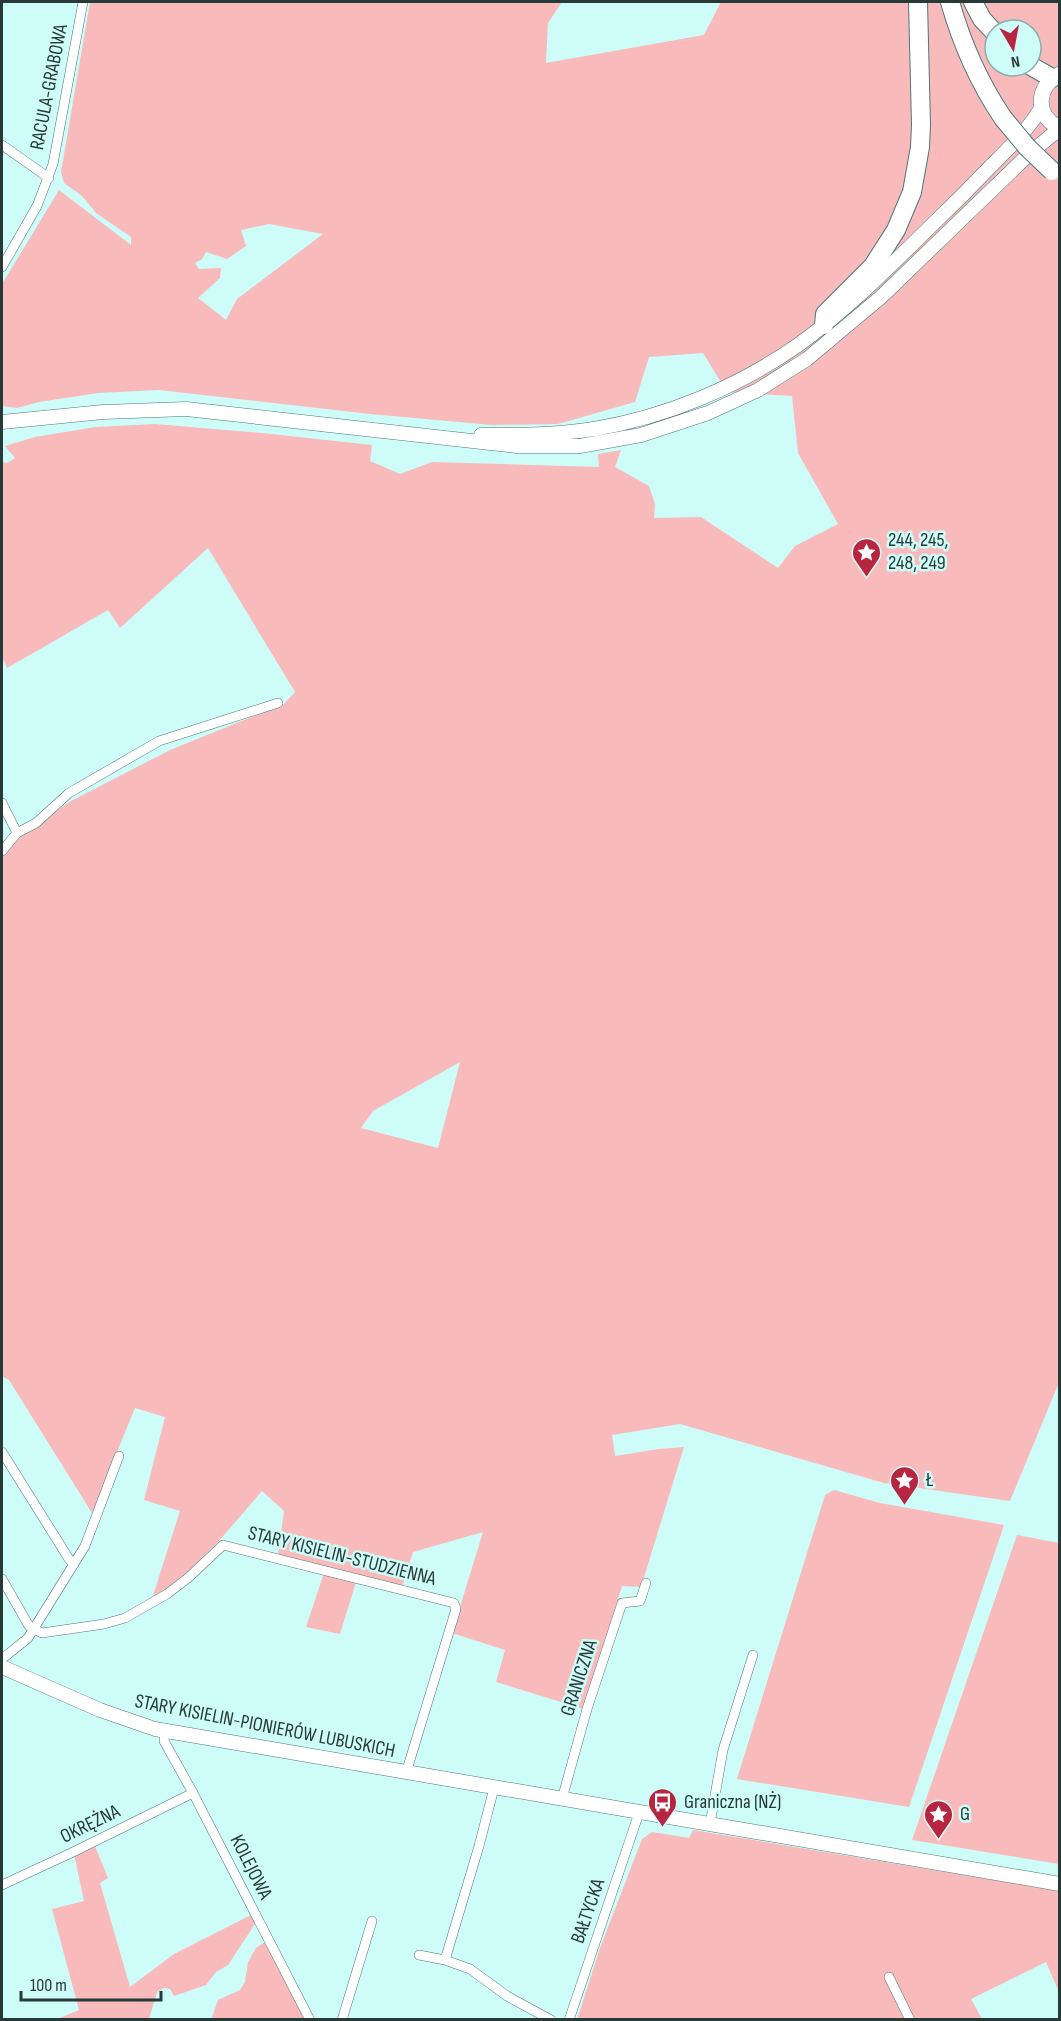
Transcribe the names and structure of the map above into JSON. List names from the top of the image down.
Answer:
{
  "streets": {
    "main road": ["STARY KISIELIN-PIONIERÓW LUBUSKICH"],
    "street": [
      "RACULA-GRABOWA",
      "STARY KISIELIN-STUDZIENNA",
      "GRANICZNA",
      "OKRĘŻNA",
      "KOLEJOWA",
      "BAŁTYCKA"
    ]
  },
  "crossings": [
    ["STARY KISIELIN-STUDZIENNA", "STARY KISIELIN-PIONIERÓW LUBUSKICH"],
    ["GRANICZNA", "STARY KISIELIN-PIONIERÓW LUBUSKICH"],
    ["STARY KISIELIN-PIONIERÓW LUBUSKICH", "KOLEJOWA"],
    ["STARY KISIELIN-PIONIERÓW LUBUSKICH", "BAŁTYCKA"],
    ["OKRĘŻNA", "KOLEJOWA"]
  ],
  "places": {
    "place": ["244, 245, 248, 249", "Ł", "G"],
    "bus stop": ["Graniczna (NŻ)"]
  },
  "scale_bar": "100 m",
  "north": "bottom"
}
